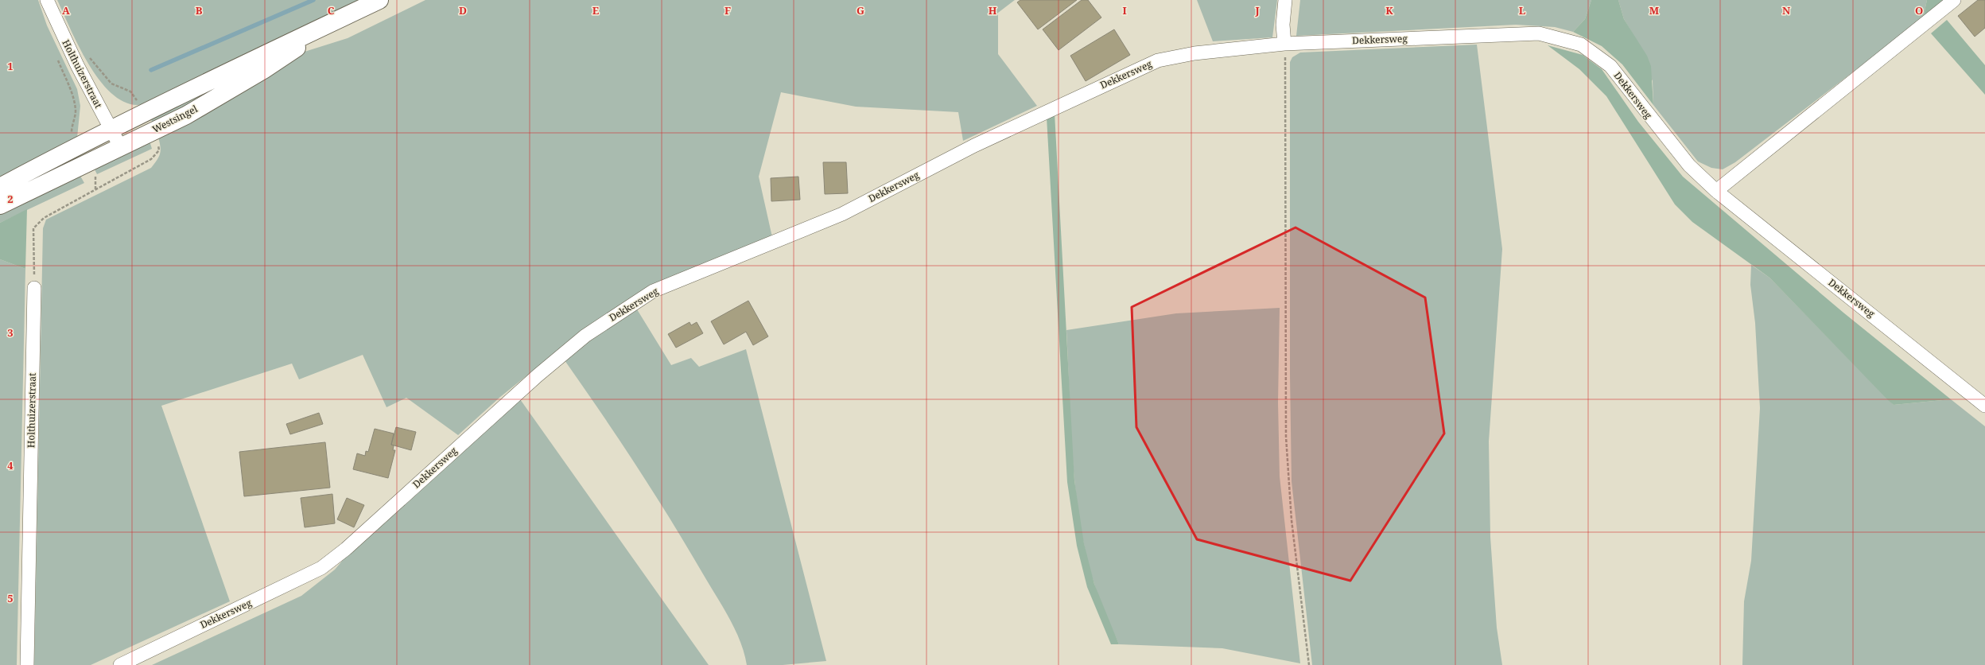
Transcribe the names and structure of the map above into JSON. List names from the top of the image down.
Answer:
{
  "streets": {
    "main road": ["Westsingel"],
    "street": ["Dekkersweg", "Holthuizerstraat"]
  },
  "crossings": [
    ["Holthuizerstraat", "Westsingel"]
  ],
  "grid": {
    "columns": [
      "A",
      "B",
      "C",
      "D",
      "E",
      "F",
      "G",
      "H",
      "I",
      "J",
      "K",
      "L",
      "M",
      "N",
      "O"
    ],
    "rows": [
      "1",
      "2",
      "3",
      "4",
      "5"
    ]
  }
}
